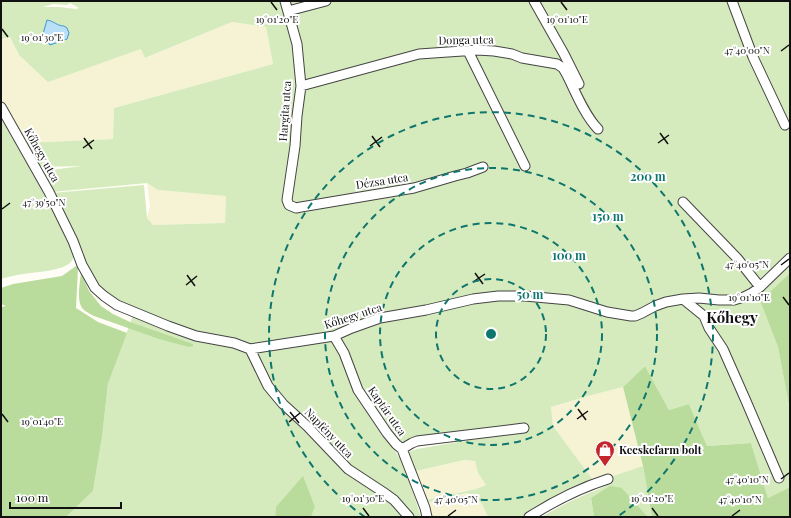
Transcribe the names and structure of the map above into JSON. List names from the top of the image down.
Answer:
{
  "streets": {
    "street": [
      "Donga utca",
      "Hargita utca",
      "Kőhegy utca",
      "Dézsa utca",
      "Kaptár utca",
      "Napfény utca"
    ]
  },
  "crossings": [
    ["Donga utca", "Hargita utca"],
    ["Hargita utca", "Dézsa utca"],
    ["Kőhegy utca", "Kaptár utca"],
    ["Kőhegy utca", "Napfény utca"]
  ],
  "districts": ["Kőhegy"],
  "places": {
    "shop": ["Kecskefarm bolt"]
  },
  "scale_bar": "100 m",
  "coordinates": [
    "19°01'20\"E",
    "19°01'10\"E",
    "19°01'30\"E",
    "47°40'00\"N",
    "47°39'50\"N",
    "47°40'05\"N",
    "19°01'40\"E",
    "47°40'10\"N"
  ],
  "rings": [
    "200 m",
    "150 m",
    "100 m",
    "50 m"
  ]
}
